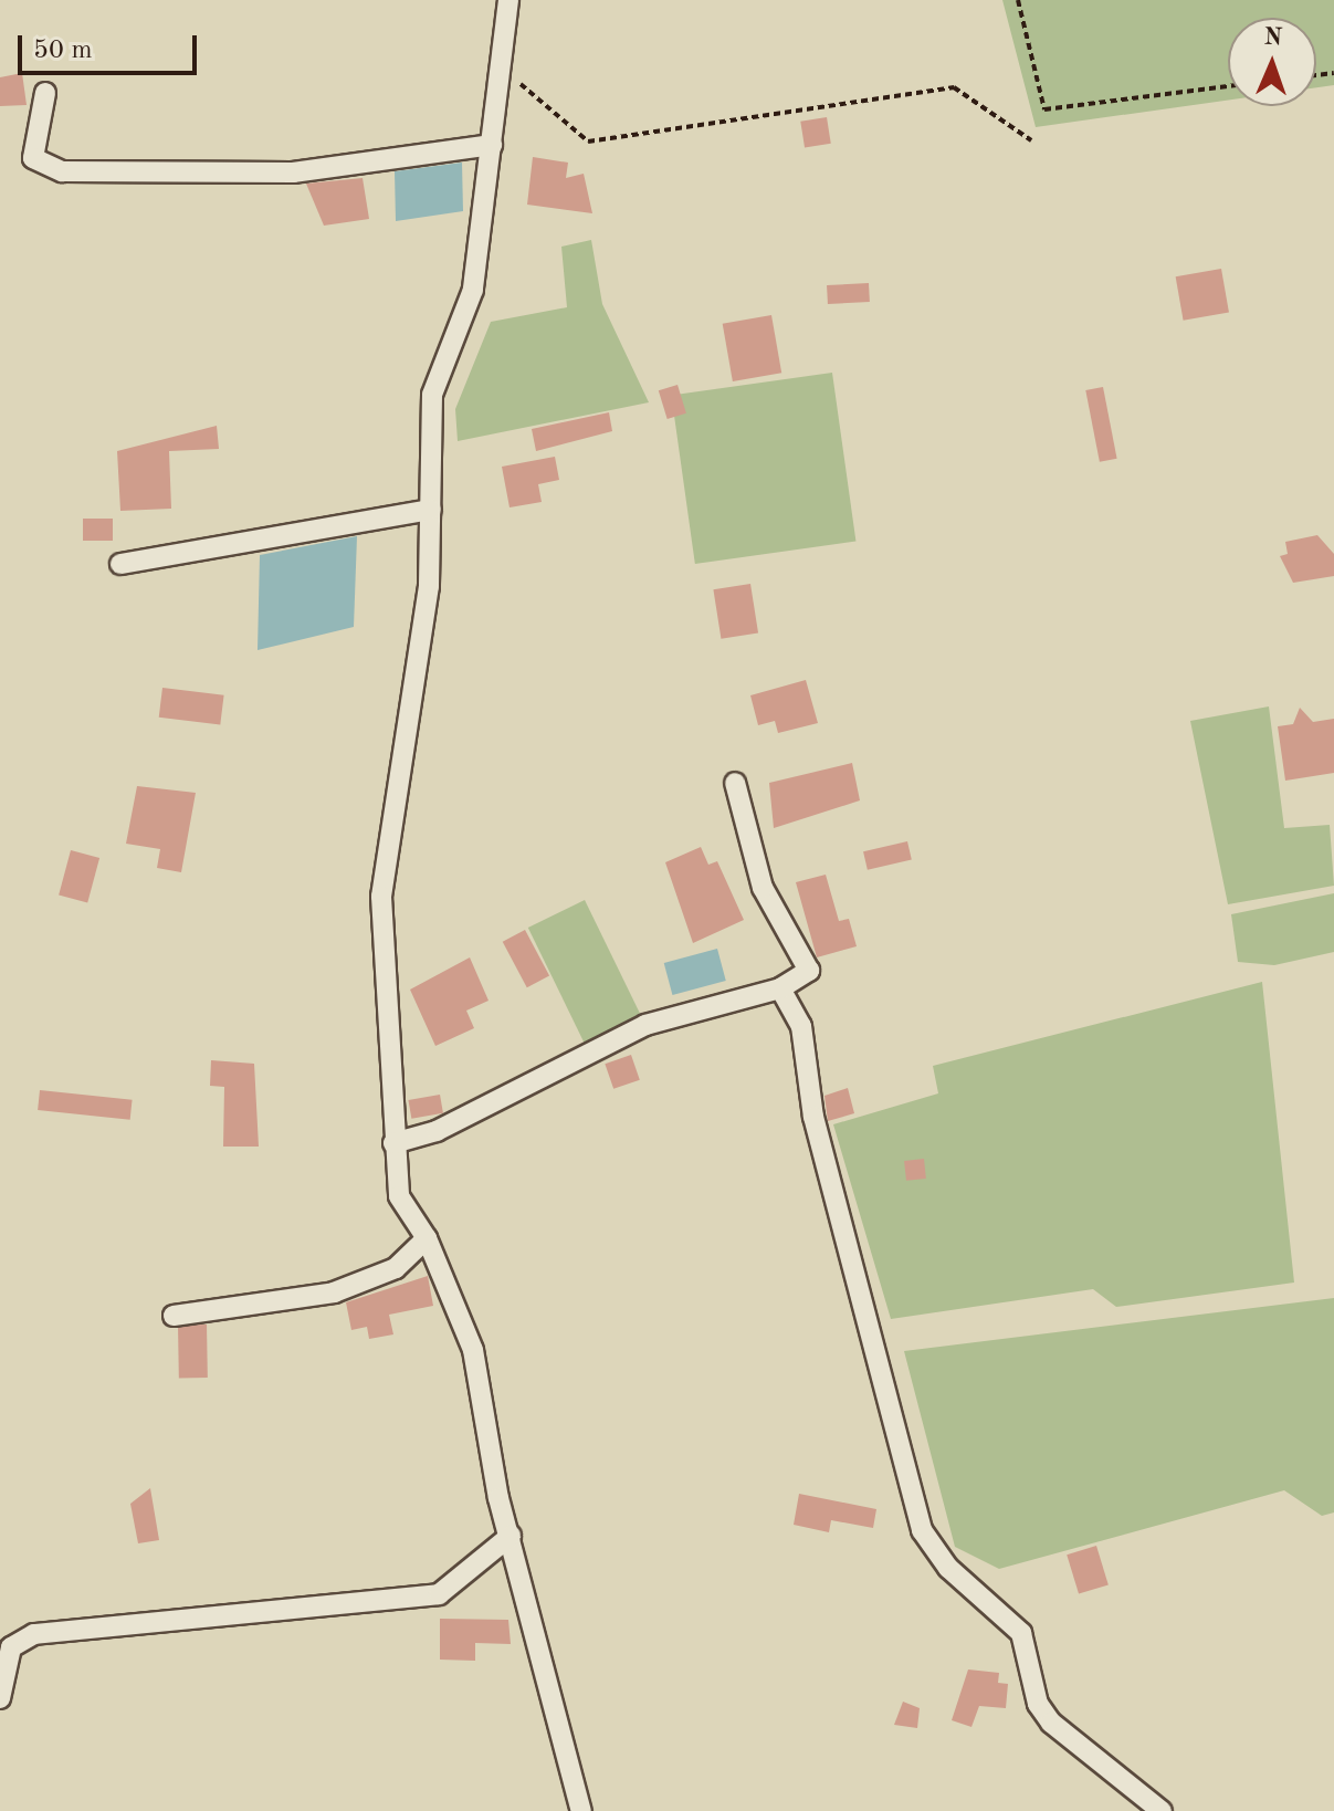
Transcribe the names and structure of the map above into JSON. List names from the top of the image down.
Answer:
{
  "scale_bar": "50 m",
  "north": "top"
}
